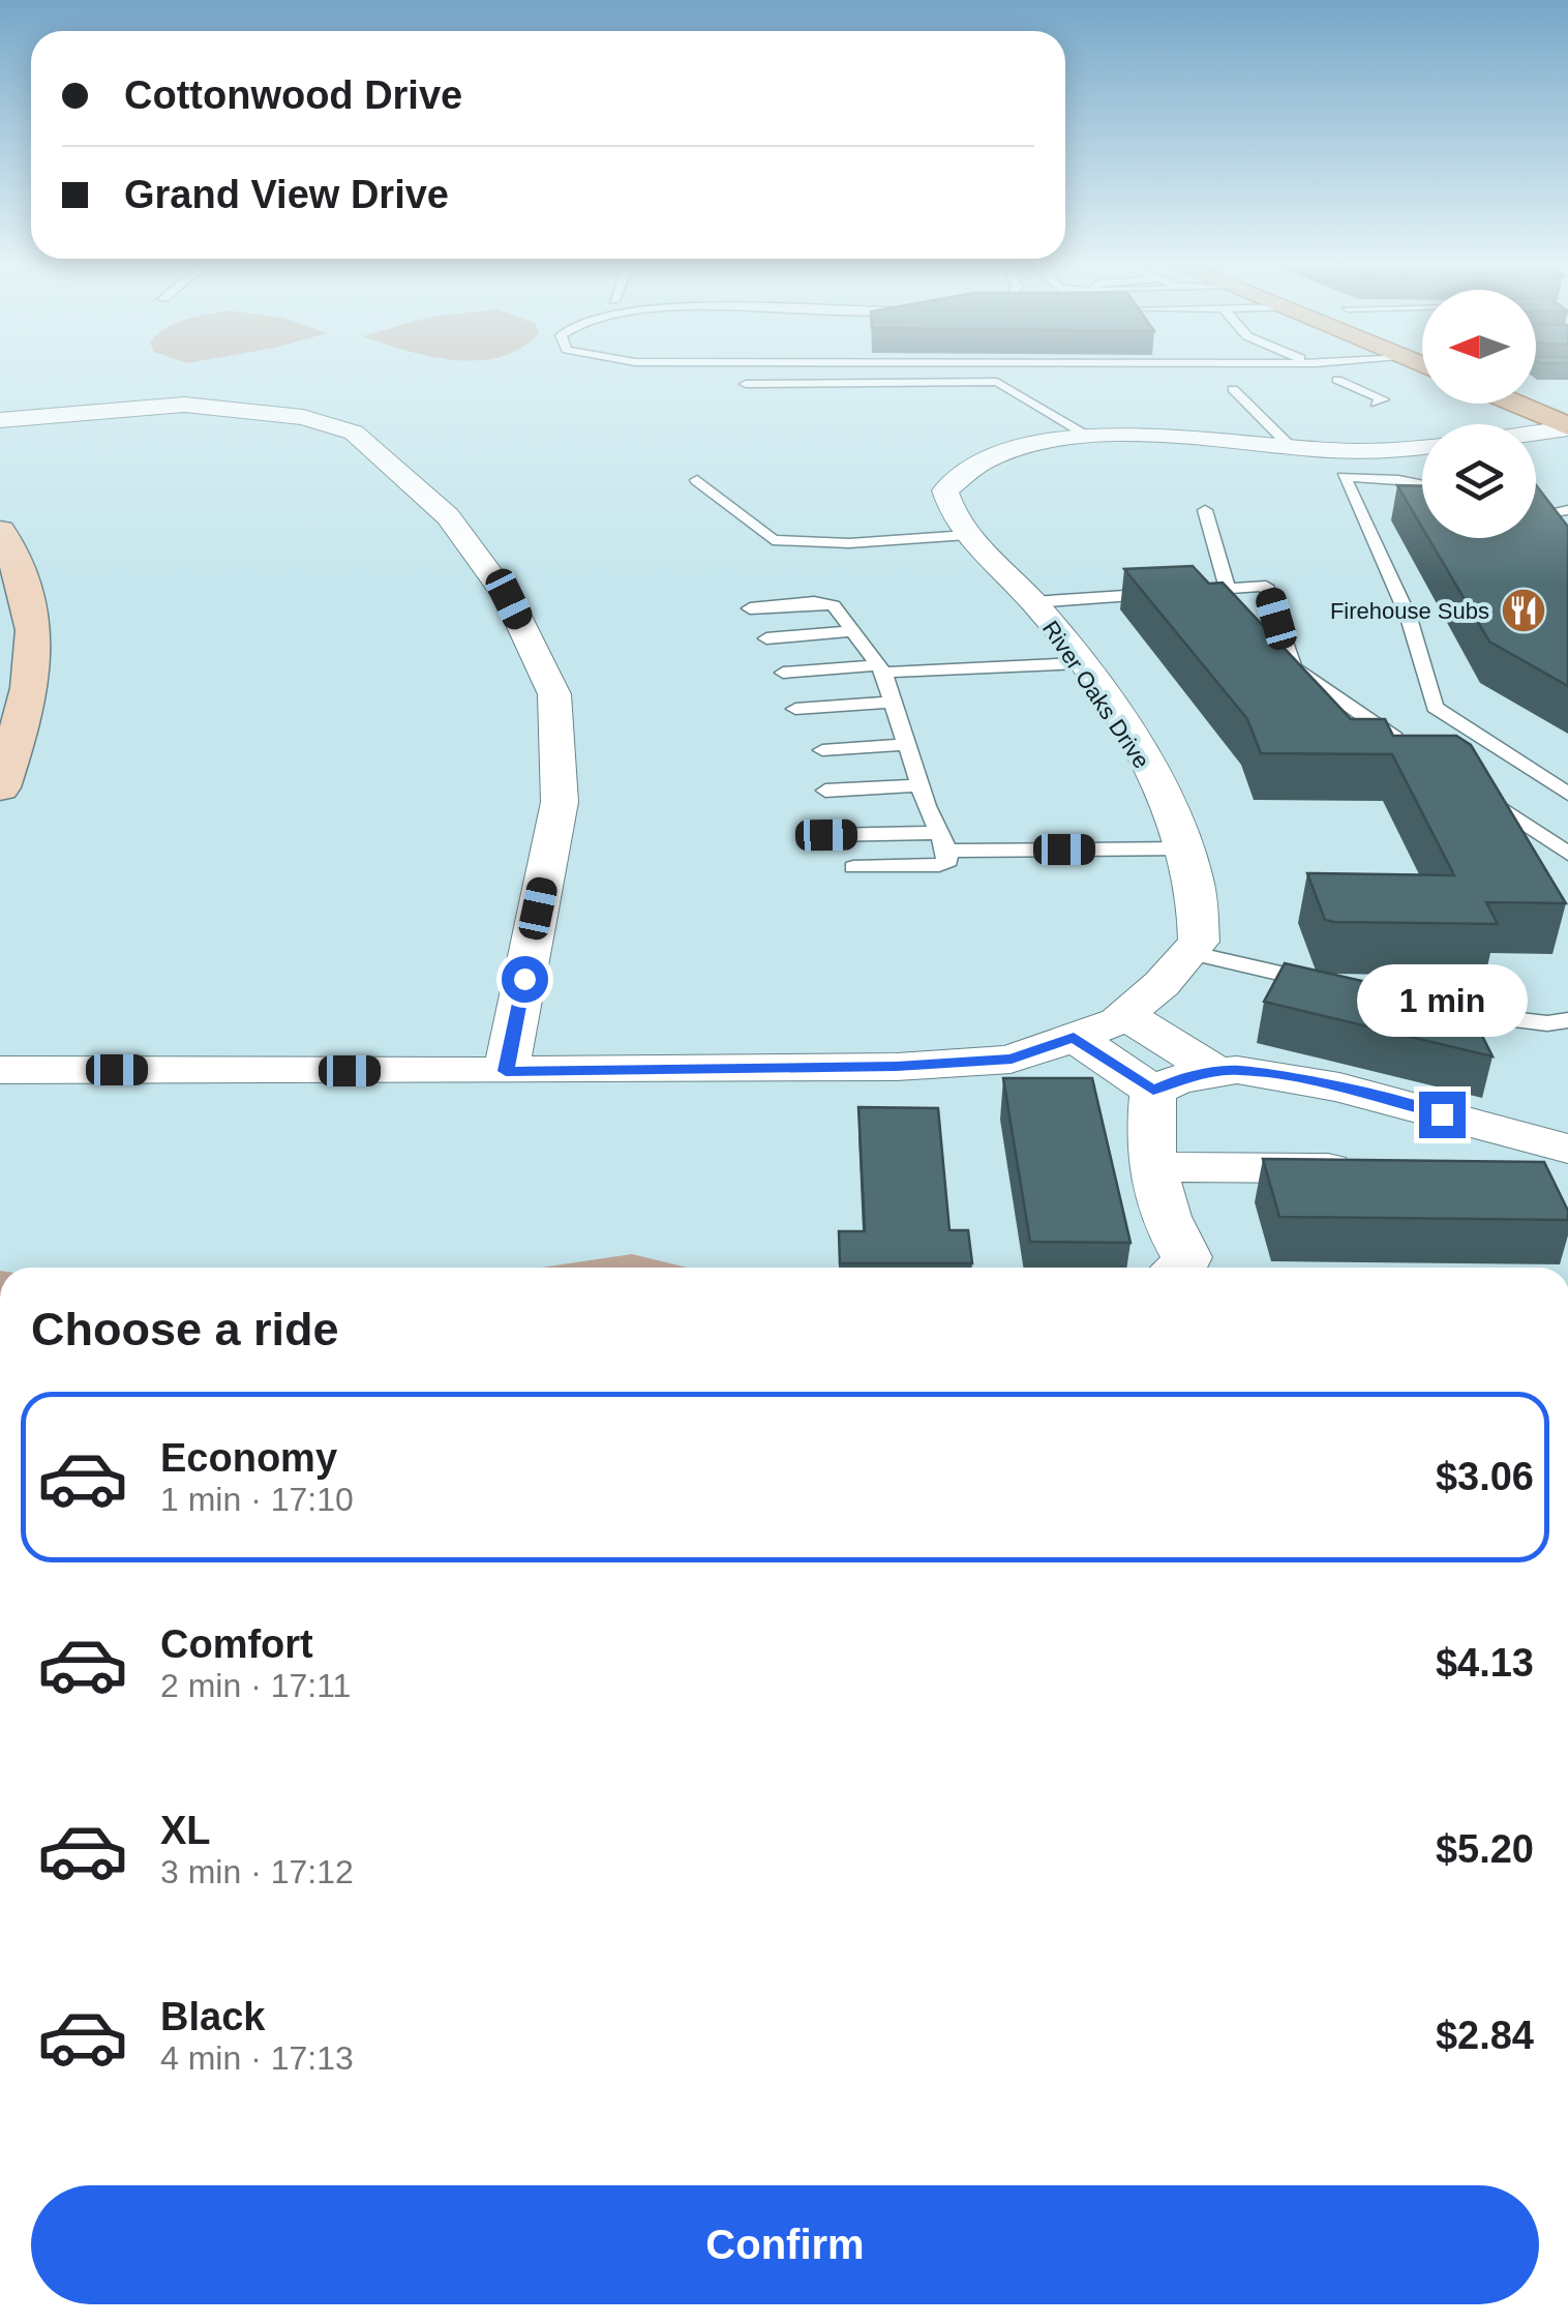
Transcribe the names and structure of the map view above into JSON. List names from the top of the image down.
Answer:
{
  "streets": {
    "street": ["River Oaks Drive"]
  },
  "places": {
    "restaurant": ["Firehouse Subs"]
  },
  "north": "left",
  "page": {
    "banner": ["Cottonwood Drive", "Grand View Drive"],
    "bubble": "1 min",
    "heading": "Choose a ride",
    "list": [
      {
        "name": "Economy",
        "note": "1 min · 17:10",
        "value": "$3.06"
      },
      {
        "name": "Comfort",
        "note": "2 min · 17:11",
        "value": "$4.13"
      },
      {
        "name": "XL",
        "note": "3 min · 17:12",
        "value": "$5.20"
      },
      {
        "name": "Black",
        "note": "4 min · 17:13",
        "value": "$2.84"
      }
    ],
    "buttons": "Confirm"
  }
}
